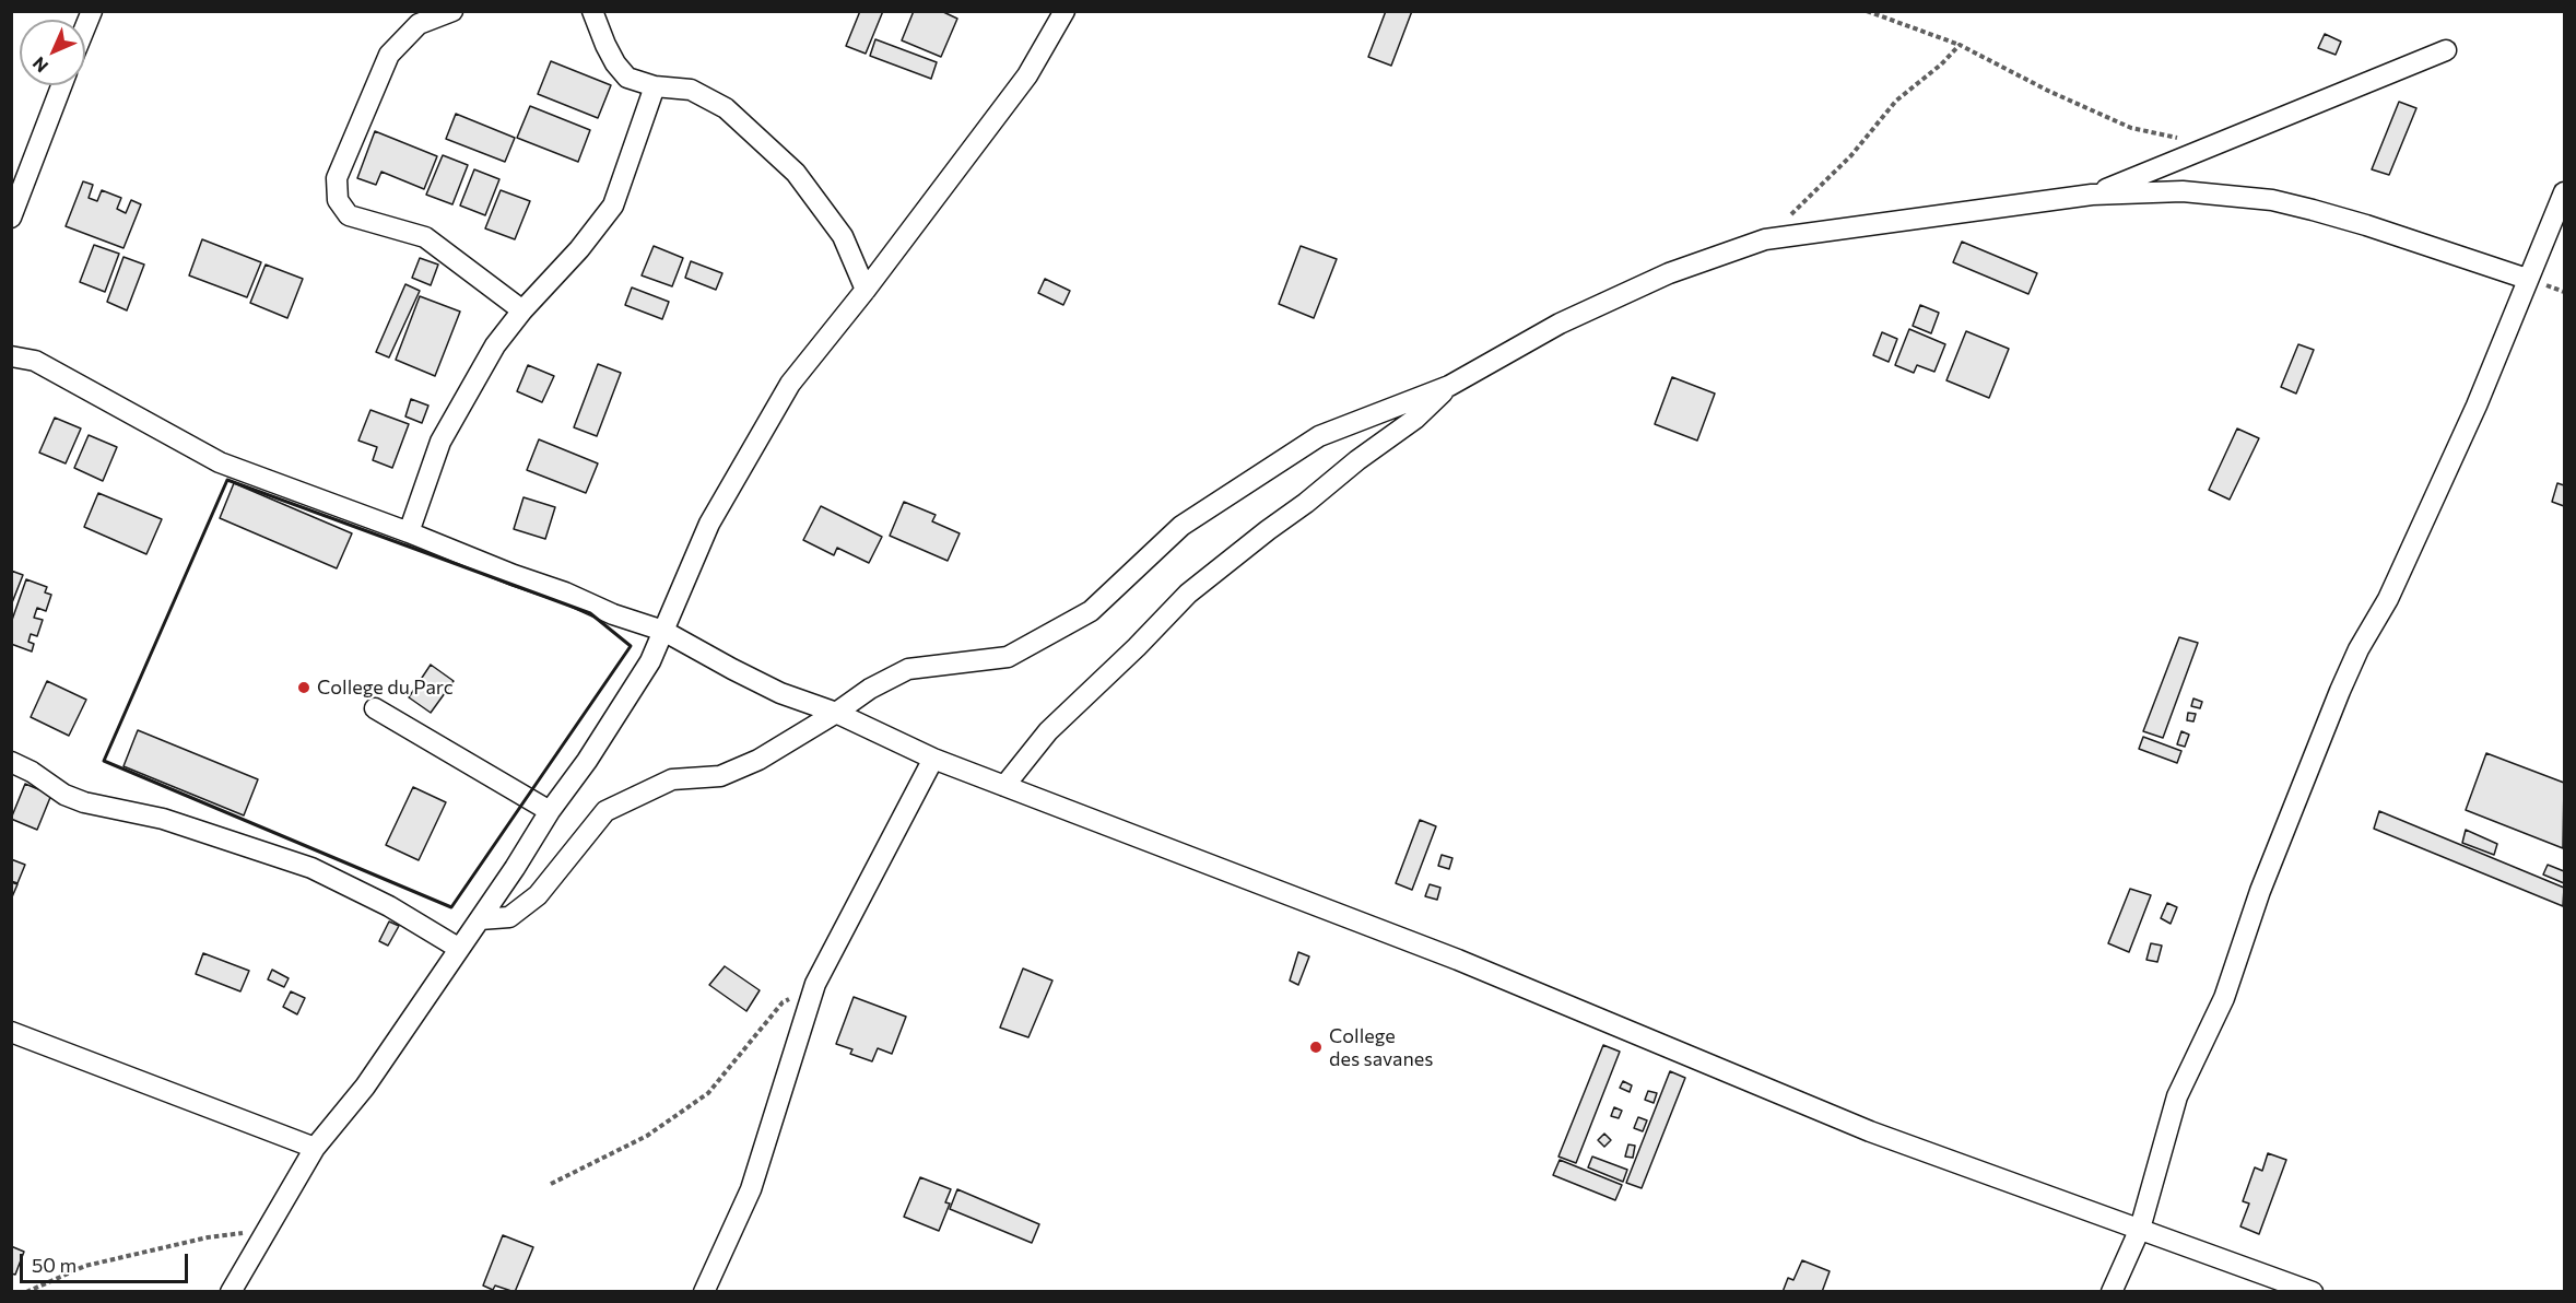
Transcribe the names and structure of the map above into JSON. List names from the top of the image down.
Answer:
{
  "places": ["College du Parc", "College des savanes"],
  "scale_bar": "50 m",
  "north": "bottom left"
}
